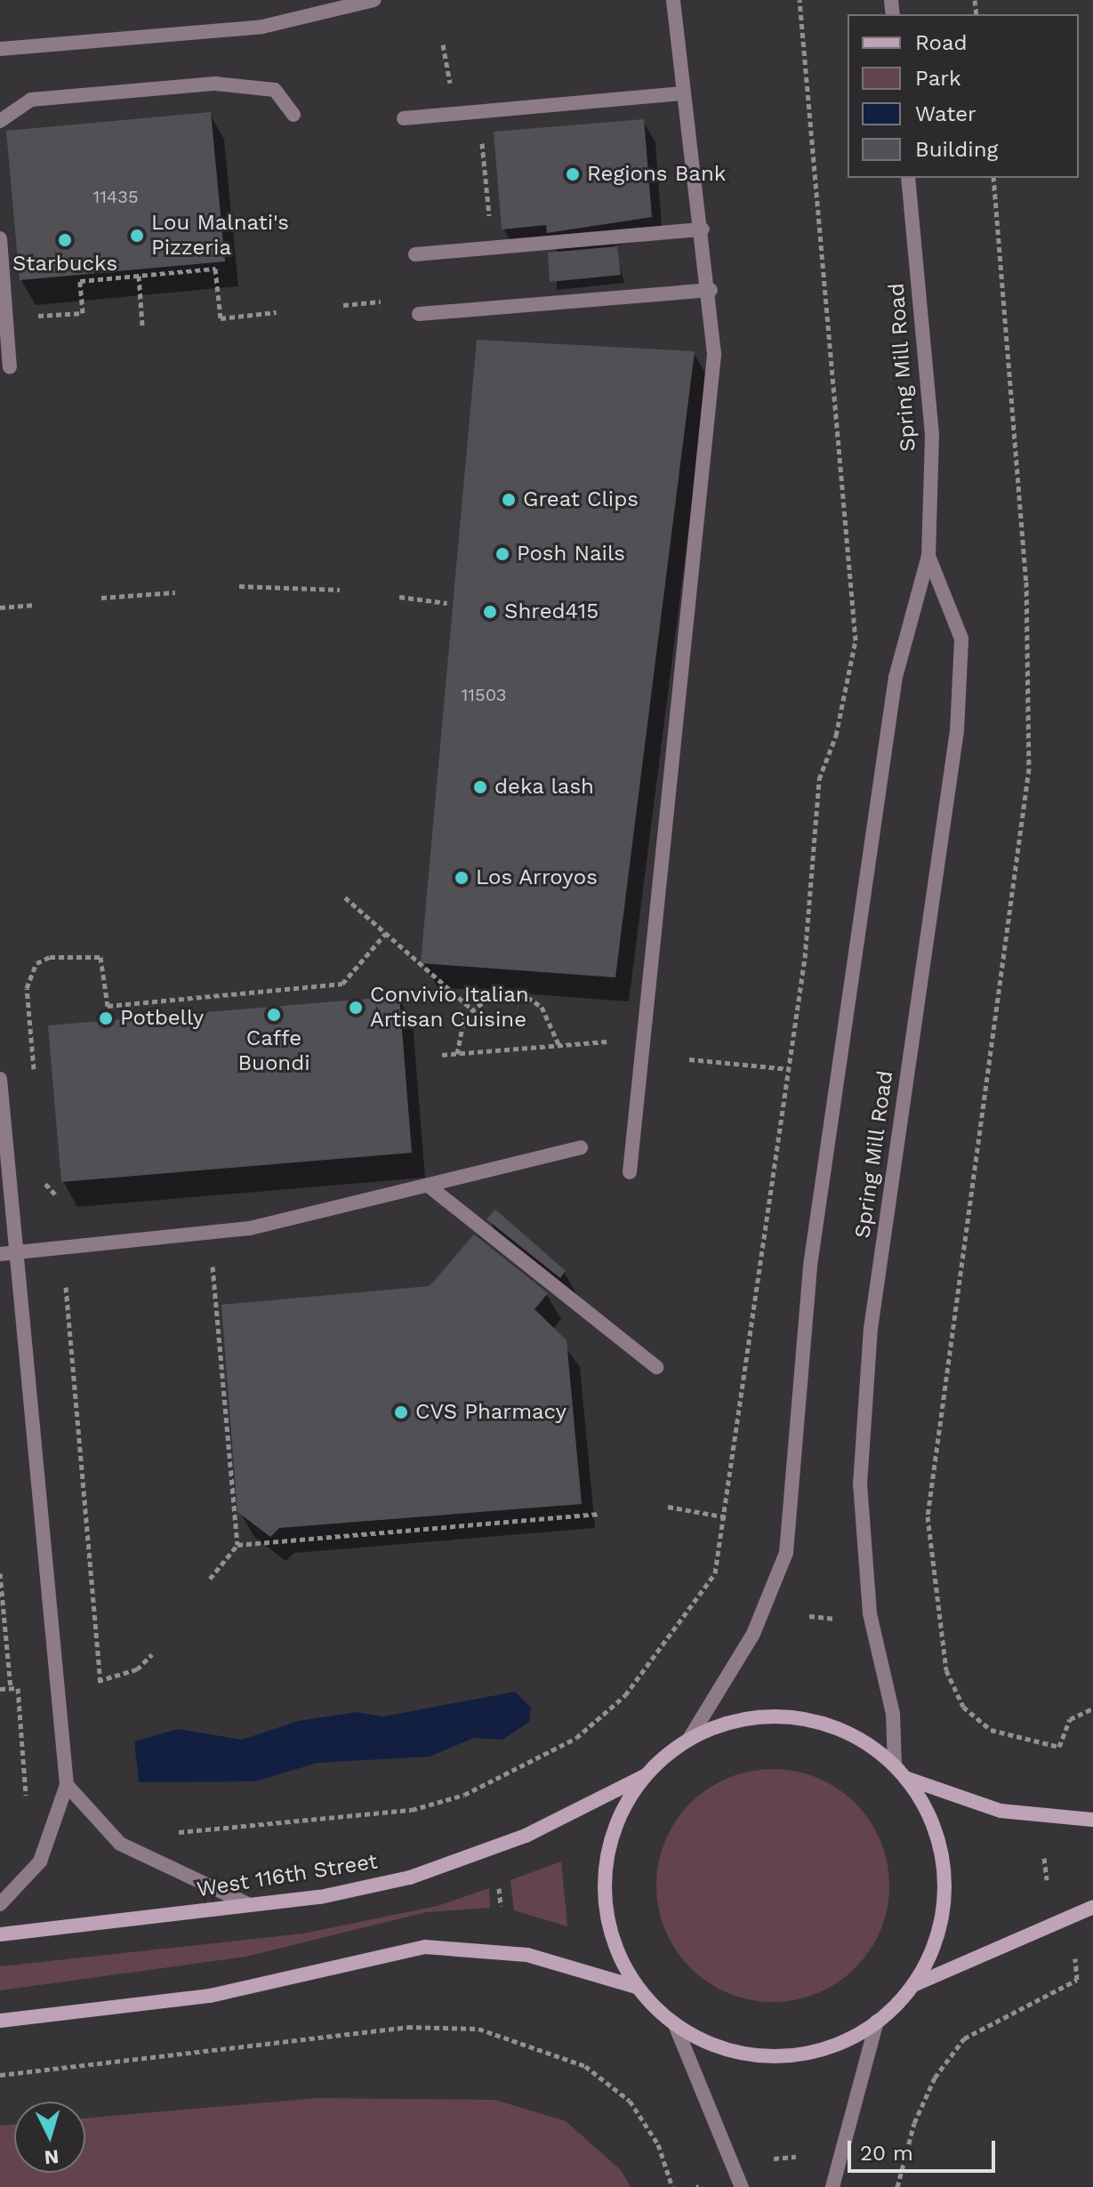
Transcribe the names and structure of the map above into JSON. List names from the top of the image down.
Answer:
{
  "streets": {
    "main road": ["West 116th Street"],
    "street": ["Spring Mill Road"]
  },
  "places": [
    "Regions Bank",
    "Lou Malnati's Pizzeria",
    "Starbucks",
    "Great Clips",
    "Posh Nails",
    "Shred415",
    "deka lash",
    "Los Arroyos",
    "Convivio Italian Artisan Cuisine",
    "Caffe Buondi",
    "Potbelly",
    "CVS Pharmacy"
  ],
  "house_numbers": ["11435", "11503"],
  "legend": [
    "Road",
    "Park",
    "Water",
    "Building"
  ],
  "scale_bar": "20 m",
  "north": "bottom"
}
